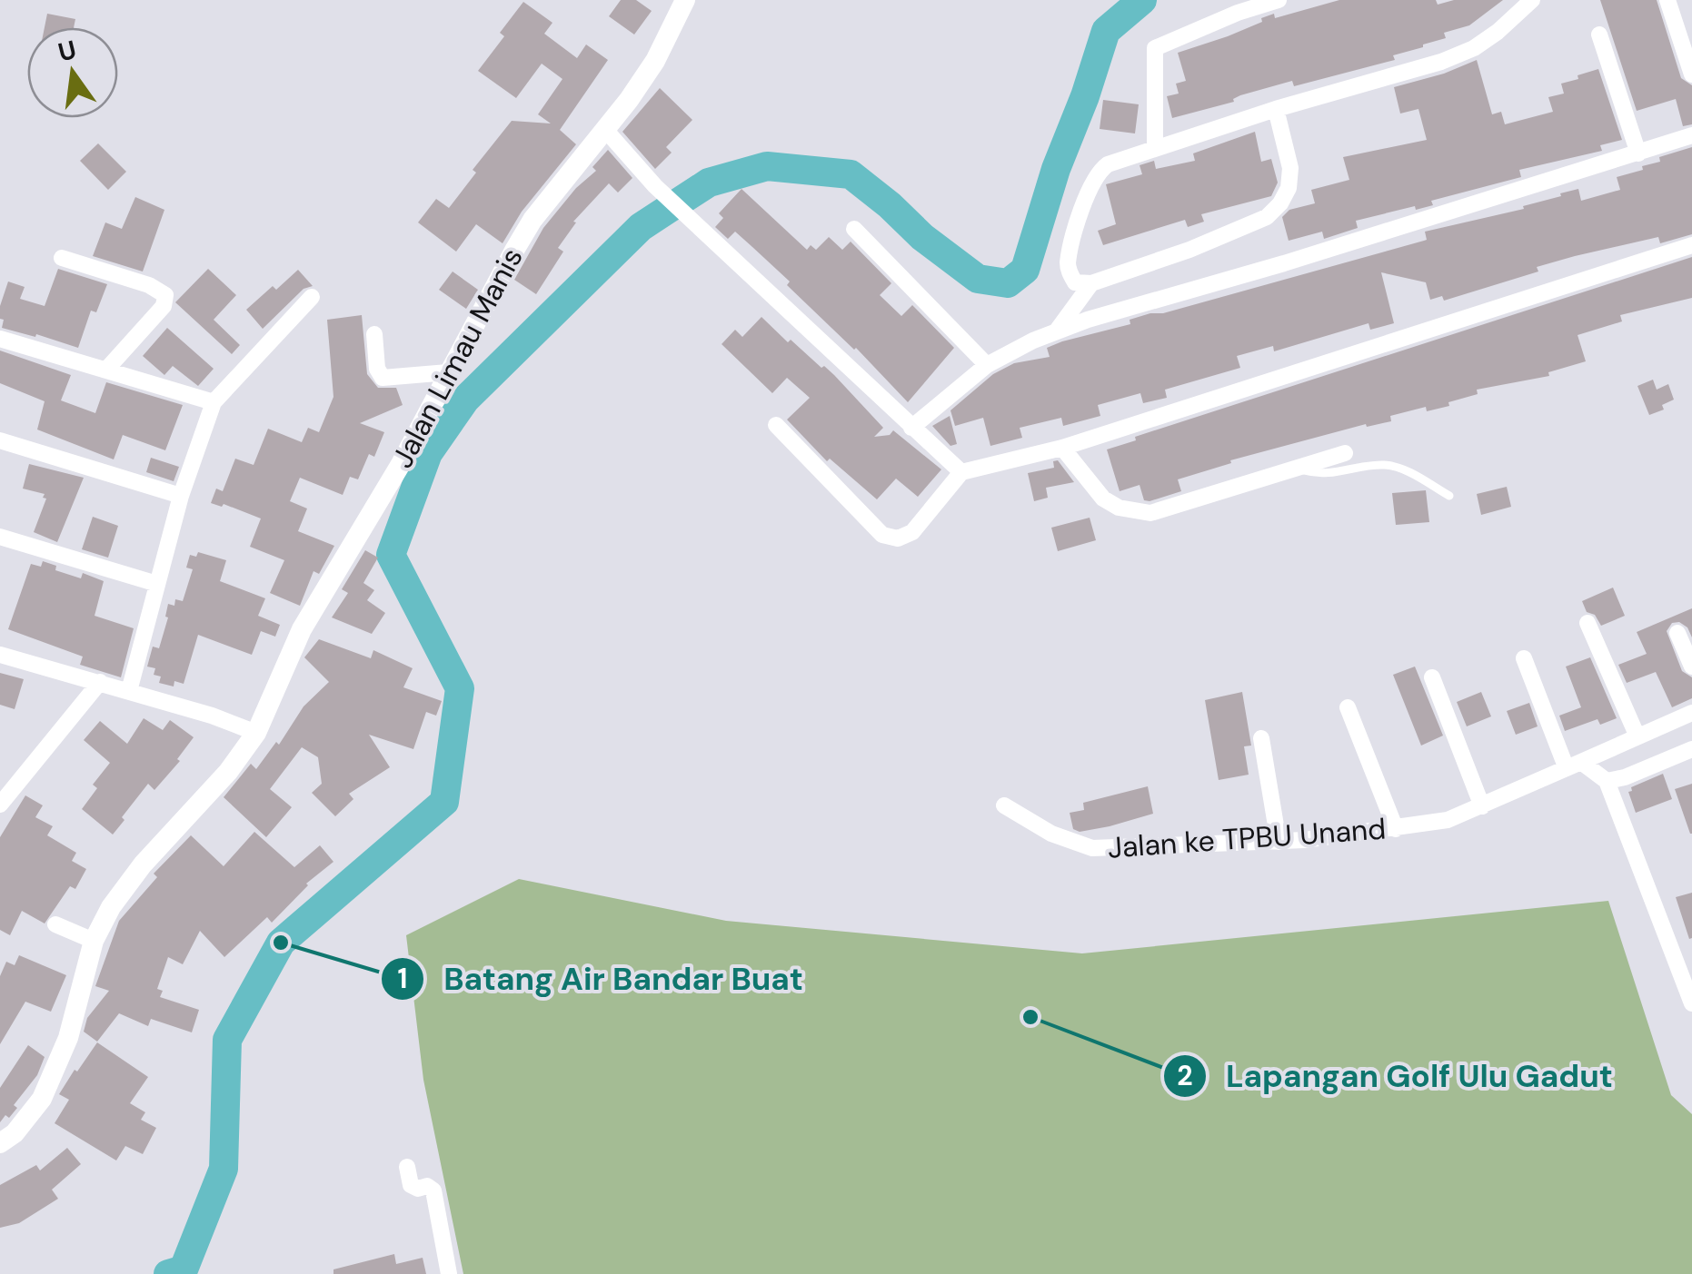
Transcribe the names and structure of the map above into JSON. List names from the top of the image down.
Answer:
{
  "streets": {
    "street": ["Jalan Limau Manis", "Jalan ke TPBU Unand"]
  },
  "places": ["Batang Air Bandar Buat", "Lapangan Golf Ulu Gadut"],
  "north": "top"
}
